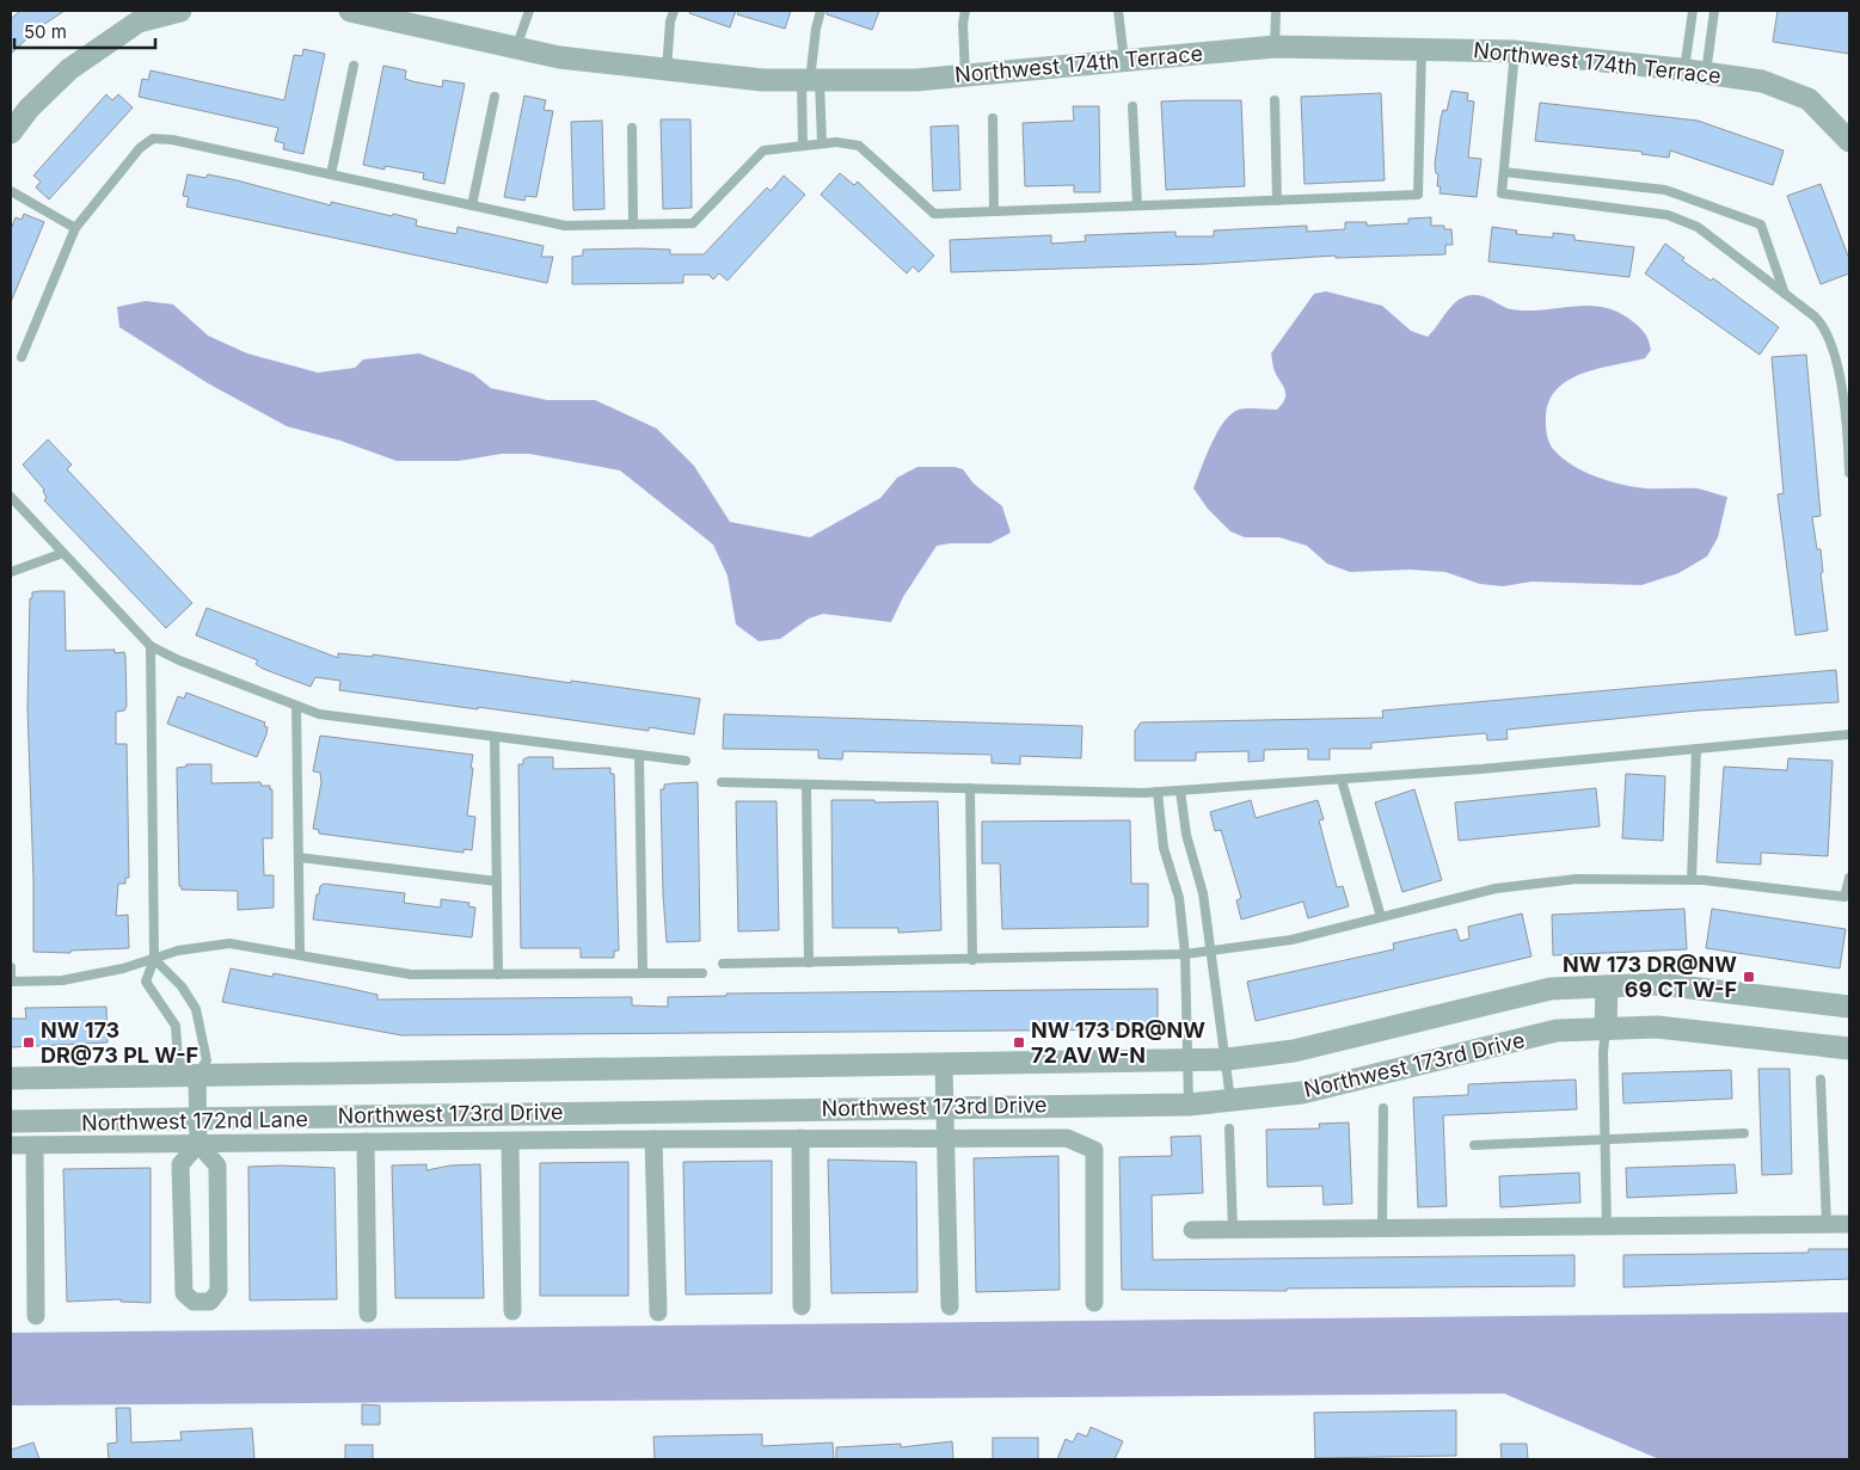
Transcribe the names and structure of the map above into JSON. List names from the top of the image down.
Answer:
{
  "streets": {
    "street": ["Northwest 174th Terrace", "Northwest 173rd Drive", "Northwest 172nd Lane"]
  },
  "places": {
    "transit": ["NW 173 DR@NW 69 CT W-F", "NW 173 DR@73 PL W-F", "NW 173 DR@NW 72 AV W-N"]
  },
  "scale_bar": "50 m"
}
